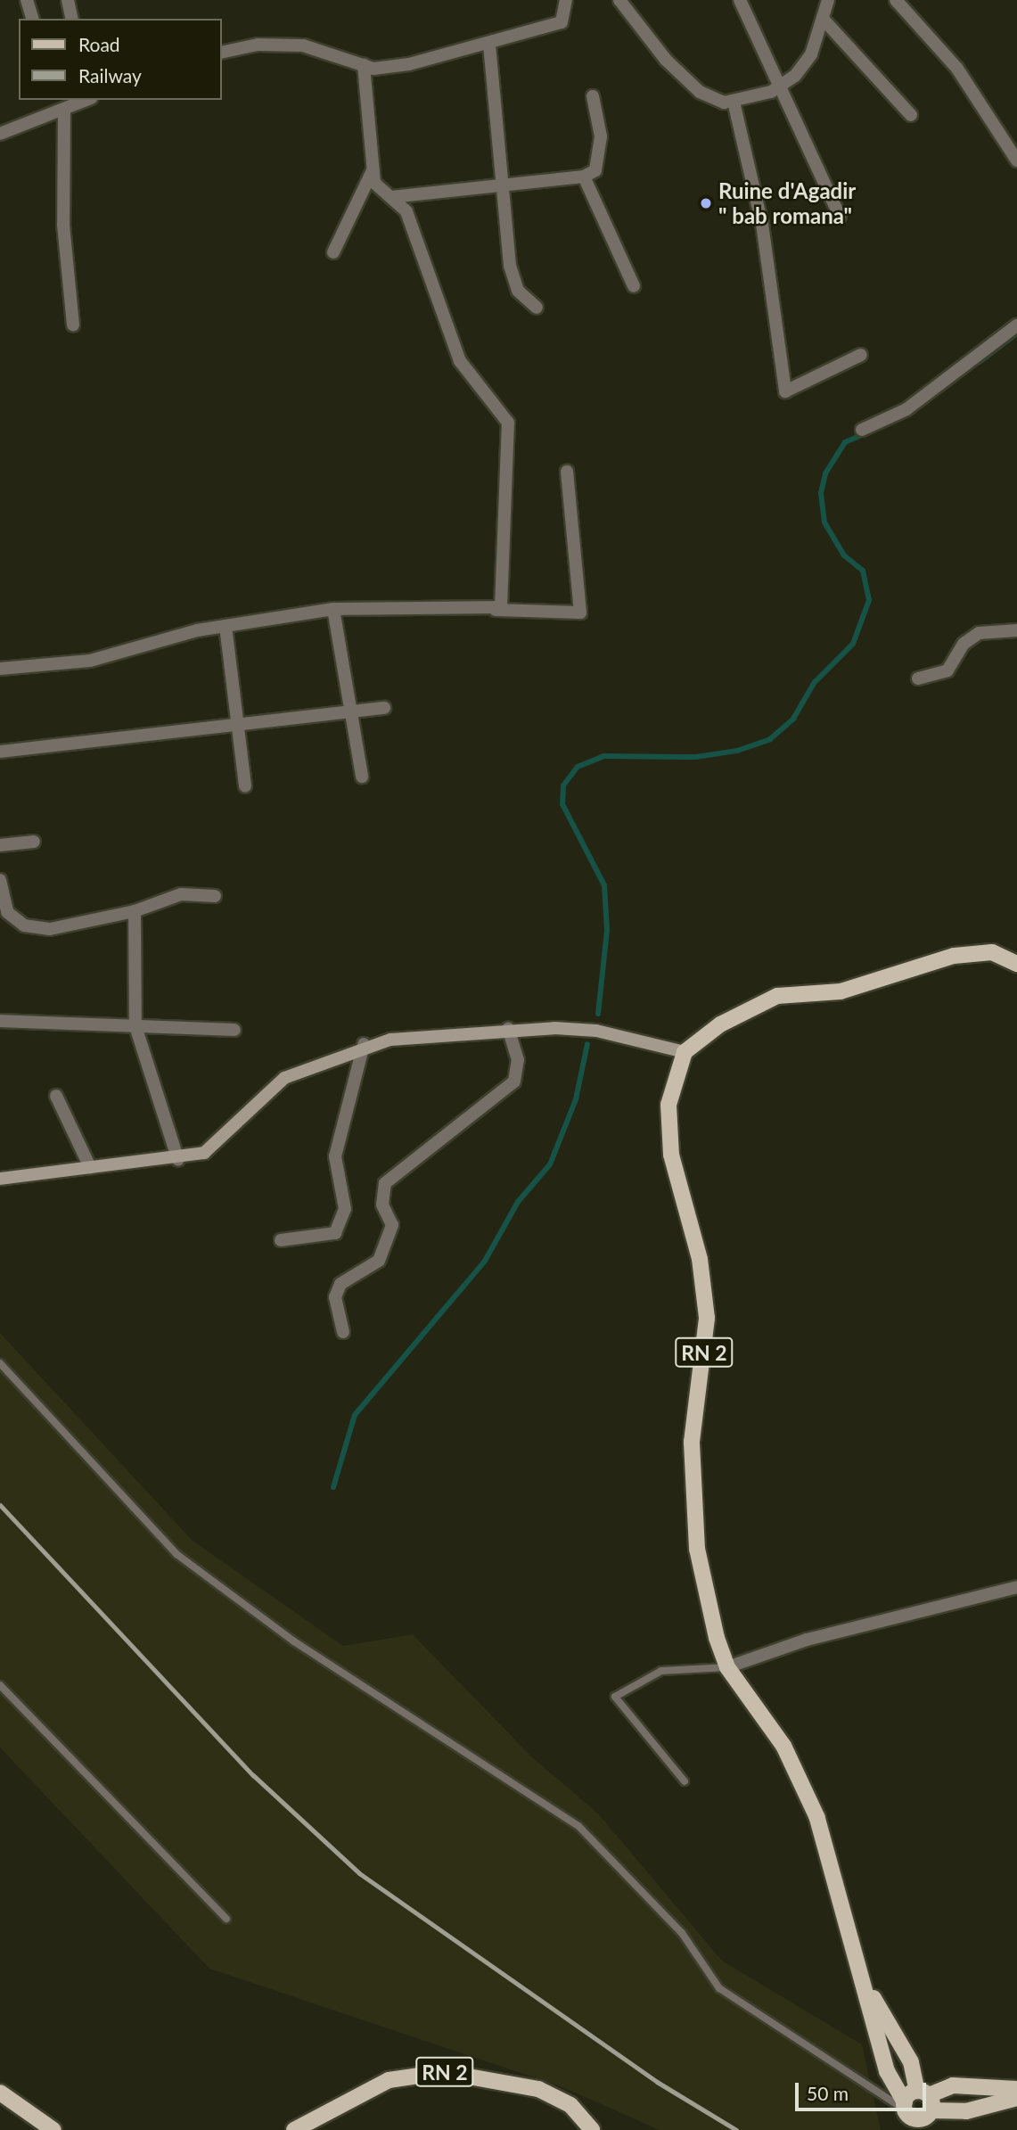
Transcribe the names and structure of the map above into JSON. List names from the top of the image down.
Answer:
{
  "streets": {
    "main road": ["RN 2"]
  },
  "places": ["Ruine d'Agadir \" bab romana\""],
  "legend": ["Road", "Railway"],
  "scale_bar": "50 m"
}
